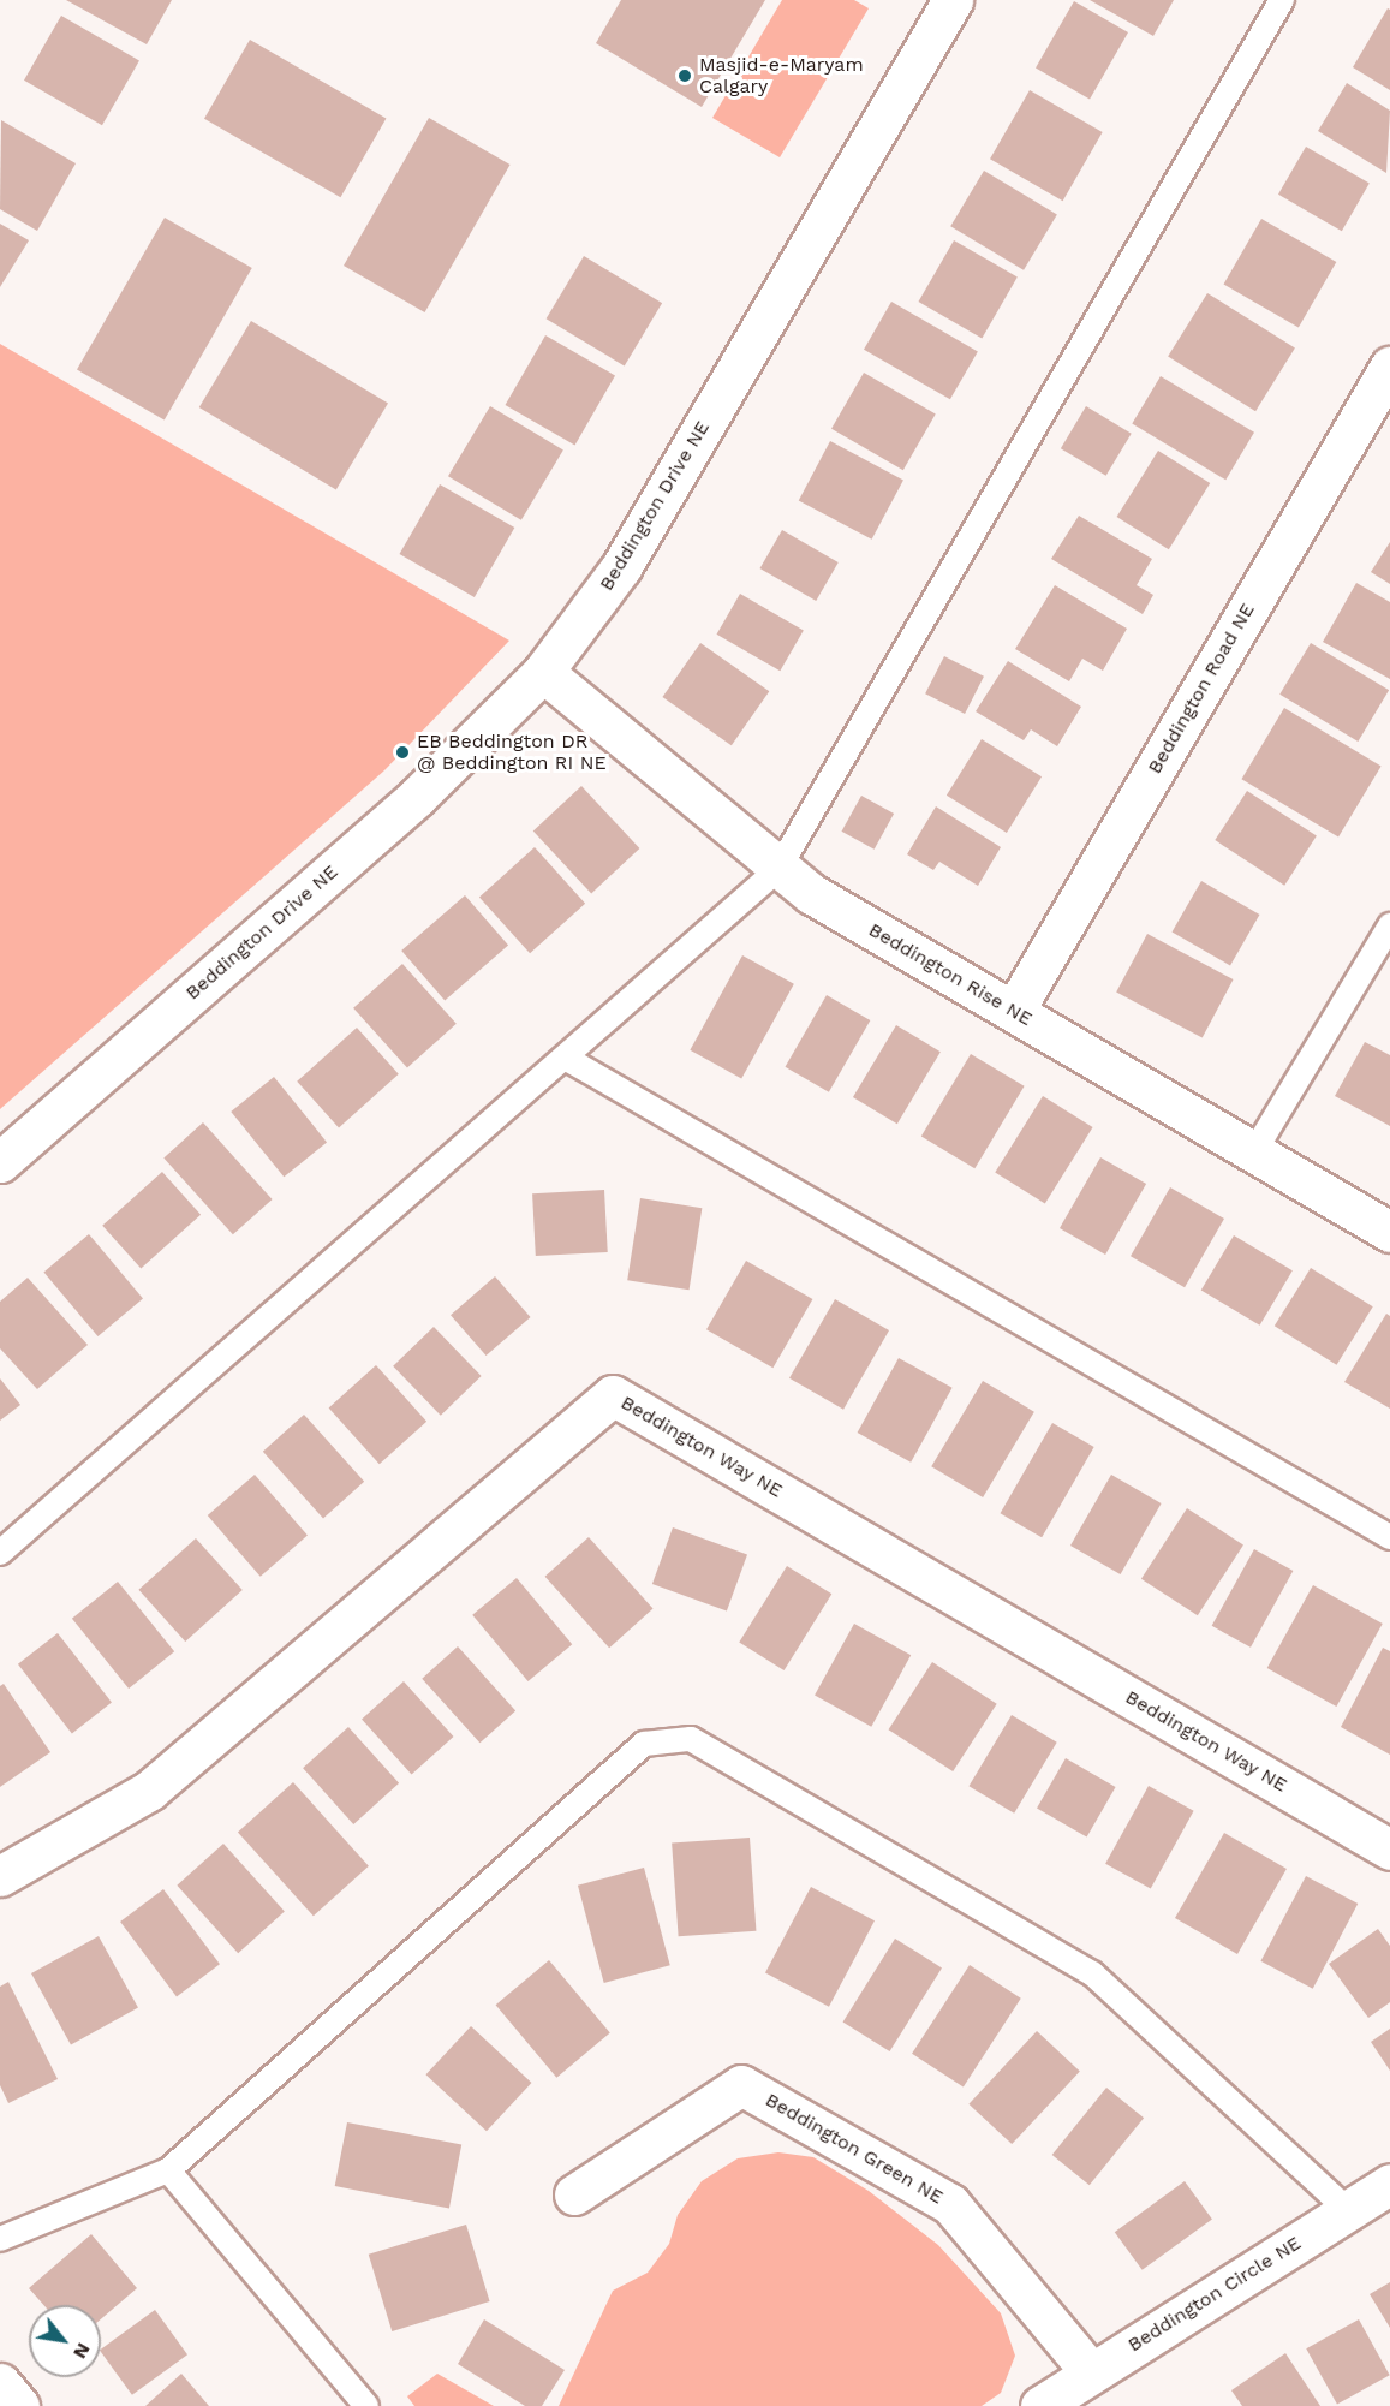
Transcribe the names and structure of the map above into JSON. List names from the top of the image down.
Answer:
{
  "streets": {
    "street": [
      "Beddington Drive NE",
      "Beddington Road NE",
      "Beddington Rise NE",
      "Beddington Way NE",
      "Beddington Green NE",
      "Beddington Circle NE"
    ]
  },
  "crossings": [
    ["Beddington Drive NE", "Beddington Rise NE"],
    ["Beddington Road NE", "Beddington Rise NE"],
    ["Beddington Green NE", "Beddington Circle NE"]
  ],
  "places": ["Masjid-e-Maryam Calgary", "EB Beddington DR @ Beddington RI NE"],
  "north": "bottom right"
}
